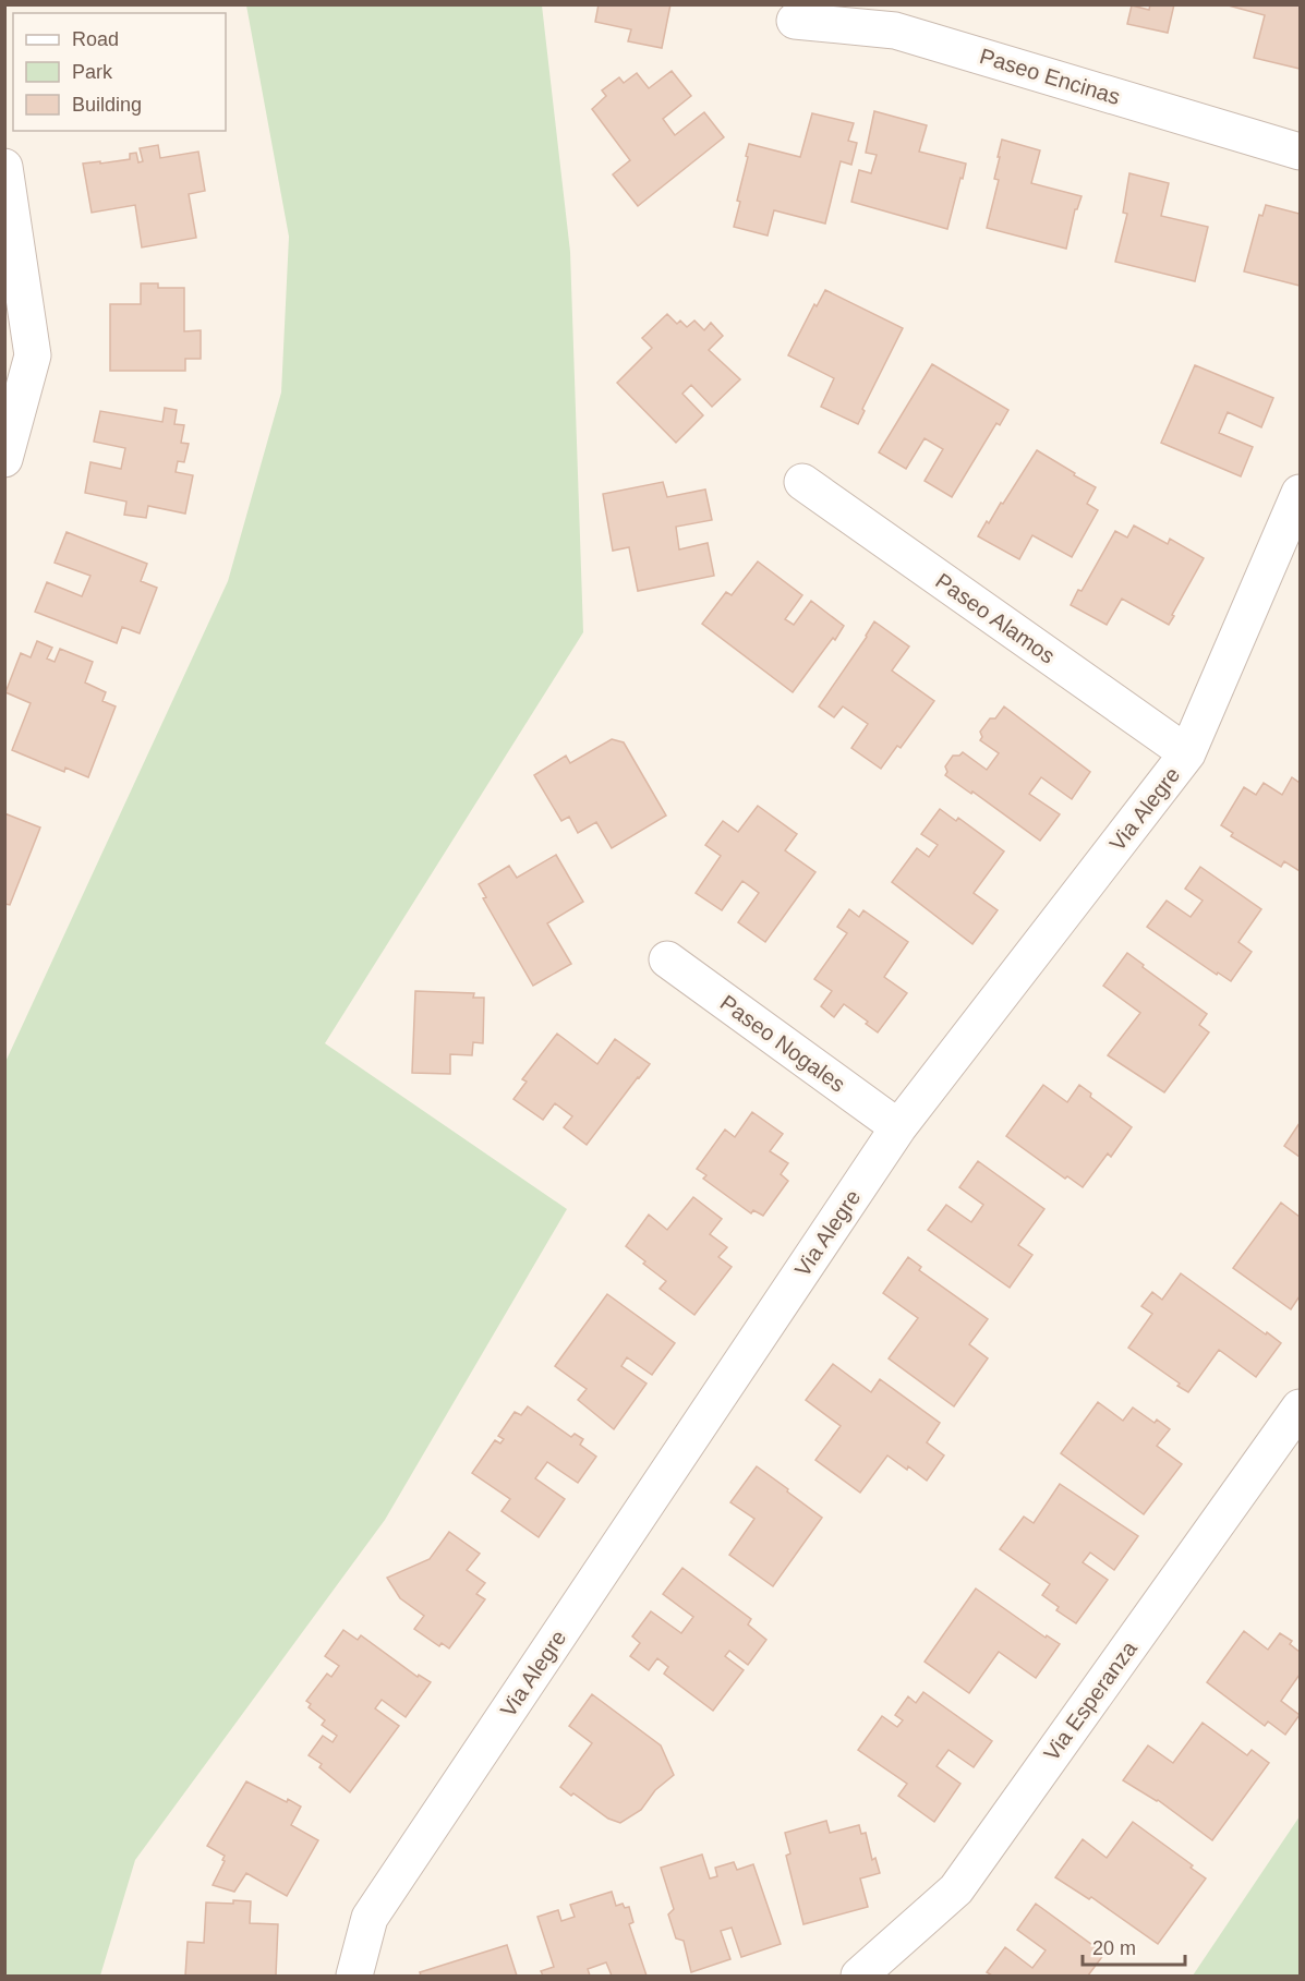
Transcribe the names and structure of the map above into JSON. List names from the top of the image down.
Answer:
{
  "streets": {
    "street": [
      "Paseo Encinas",
      "Paseo Alamos",
      "Via Alegre",
      "Paseo Nogales",
      "Via Esperanza"
    ]
  },
  "crossings": [
    ["Paseo Alamos", "Via Alegre"],
    ["Via Alegre", "Paseo Nogales"]
  ],
  "legend": ["Road", "Park", "Building"],
  "scale_bar": "20 m"
}
